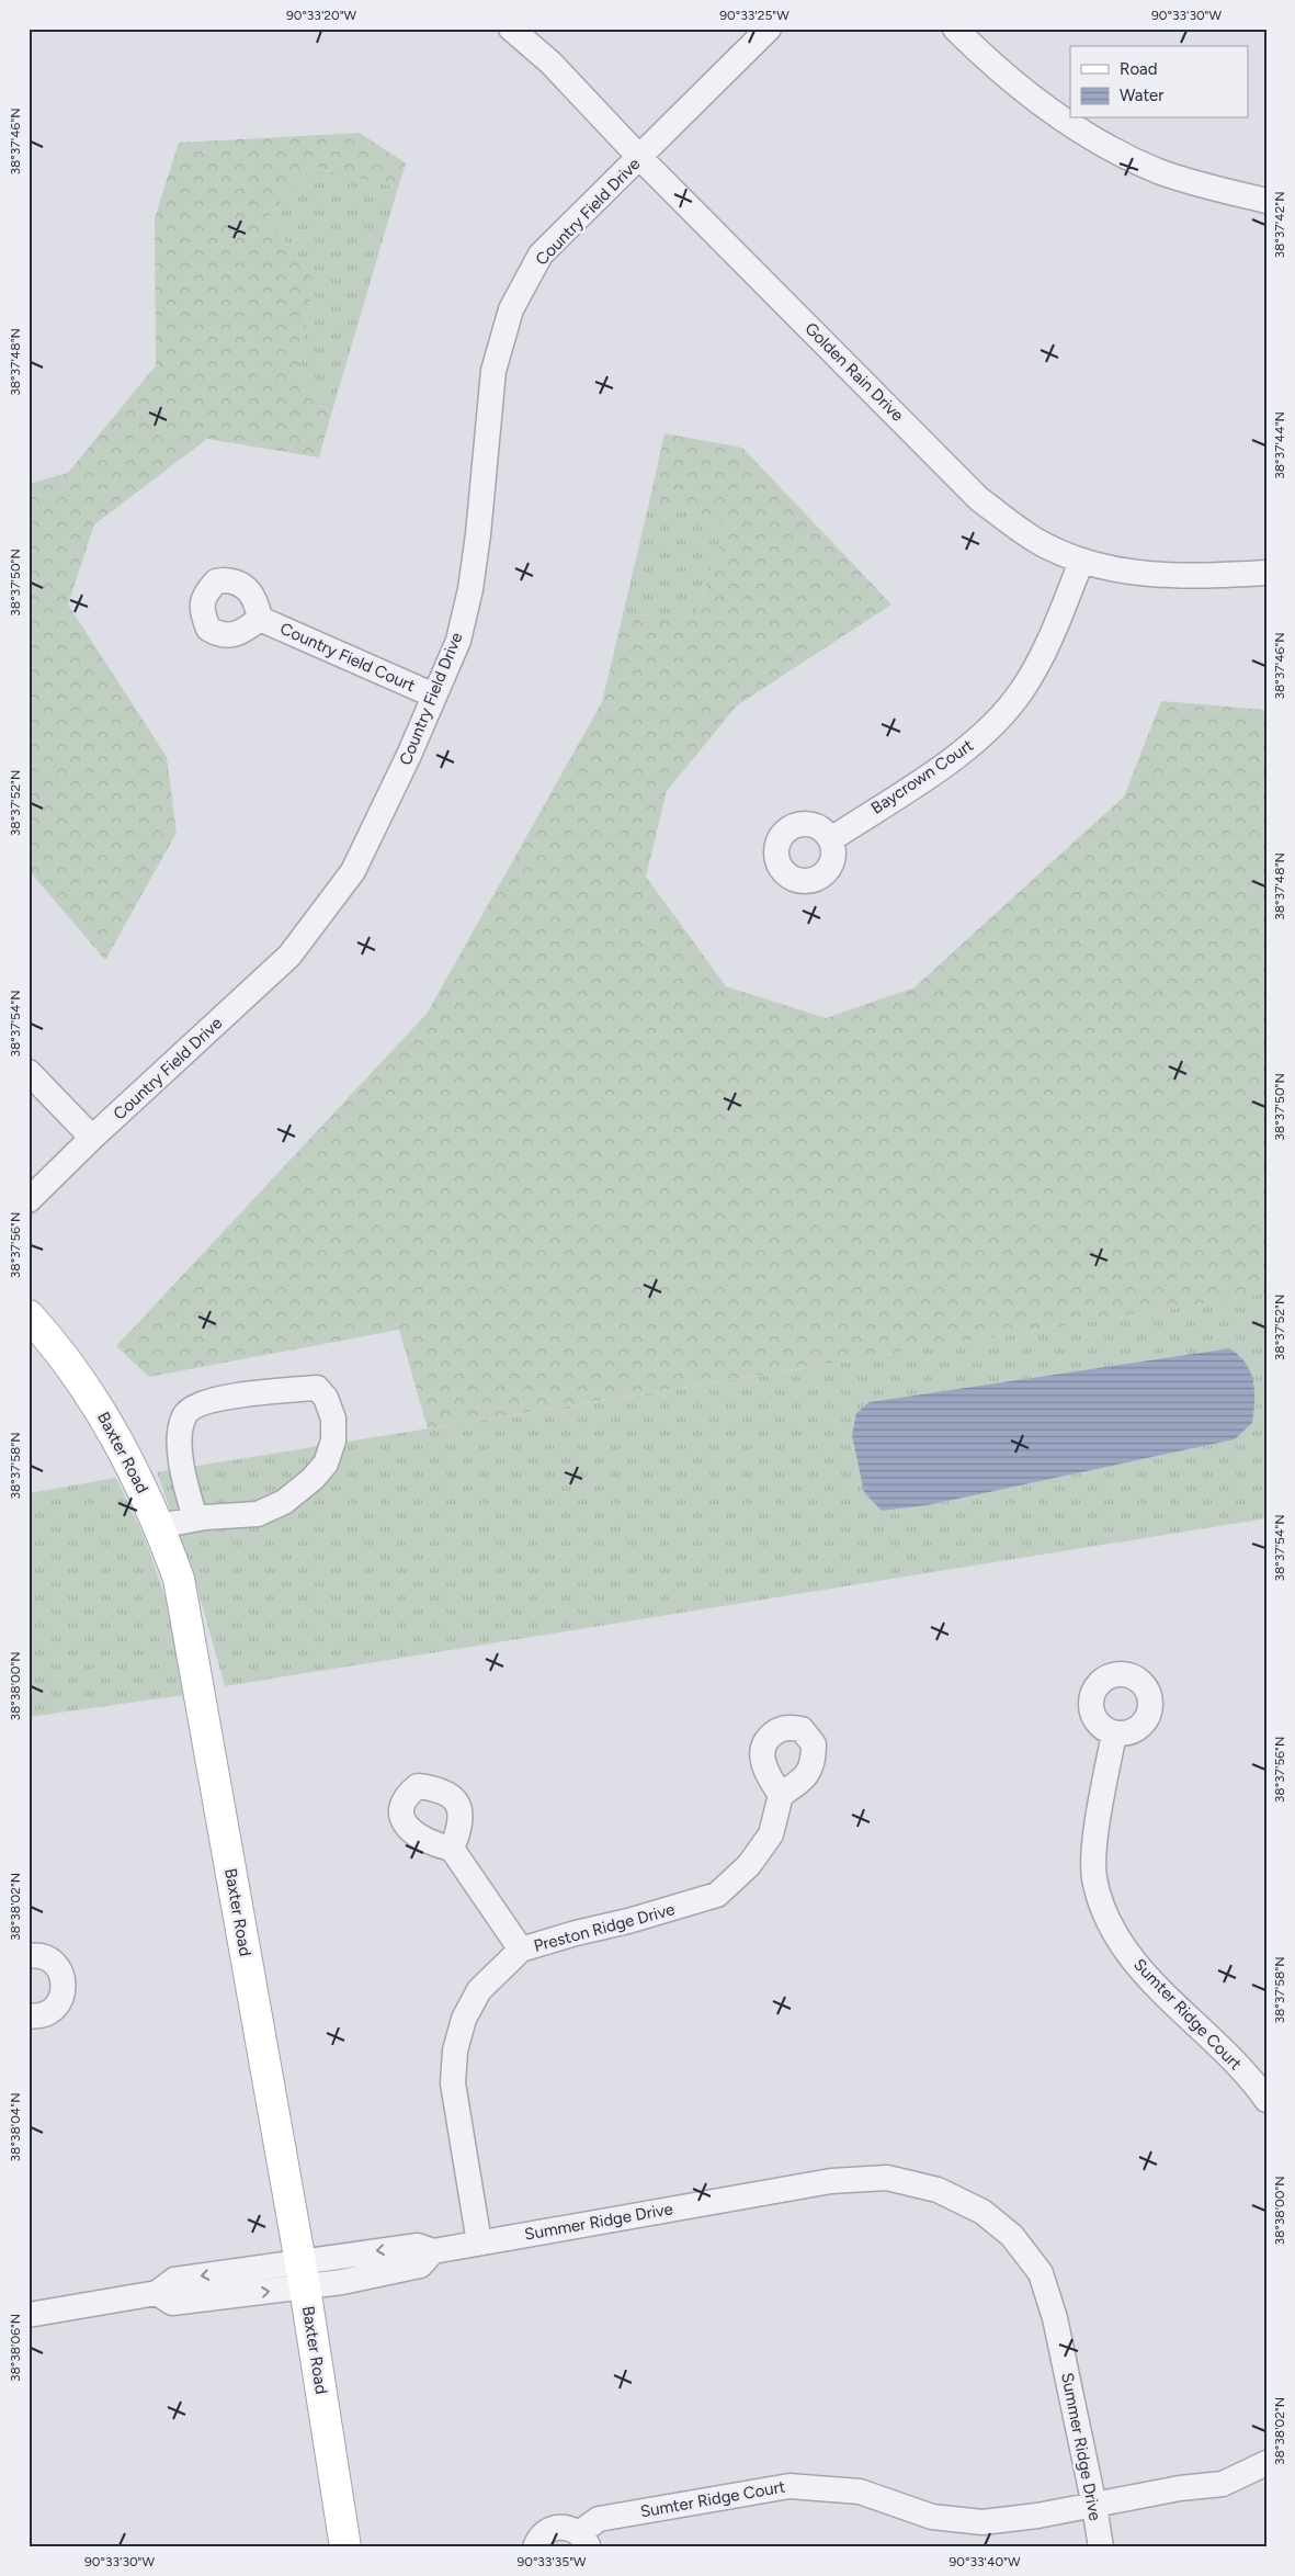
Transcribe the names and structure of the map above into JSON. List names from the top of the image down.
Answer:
{
  "streets": {
    "main road": ["Baxter Road"],
    "street": [
      "Country Field Drive",
      "Golden Rain Drive",
      "Country Field Court",
      "Baycrown Court",
      "Preston Ridge Drive",
      "Sumter Ridge Court",
      "Summer Ridge Drive"
    ]
  },
  "crossings": [
    ["Country Field Drive", "Golden Rain Drive"],
    ["Country Field Drive", "Country Field Court"],
    ["Golden Rain Drive", "Baycrown Court"],
    ["Baxter Road", "Summer Ridge Drive"],
    ["Preston Ridge Drive", "Summer Ridge Drive"],
    ["Sumter Ridge Court", "Summer Ridge Drive"]
  ],
  "legend": ["Road", "Water"],
  "coordinates": [
    "90°33'20\"W",
    "90°33'25\"W",
    "90°33'30\"W",
    "38°37'46\"N",
    "38°37'42\"N",
    "38°37'48\"N",
    "38°37'44\"N",
    "38°37'50\"N",
    "38°37'52\"N",
    "38°37'54\"N",
    "38°37'56\"N",
    "38°37'58\"N",
    "38°38'00\"N",
    "38°38'02\"N",
    "38°38'04\"N",
    "38°38'06\"N",
    "90°33'35\"W",
    "90°33'40\"W"
  ]
}
